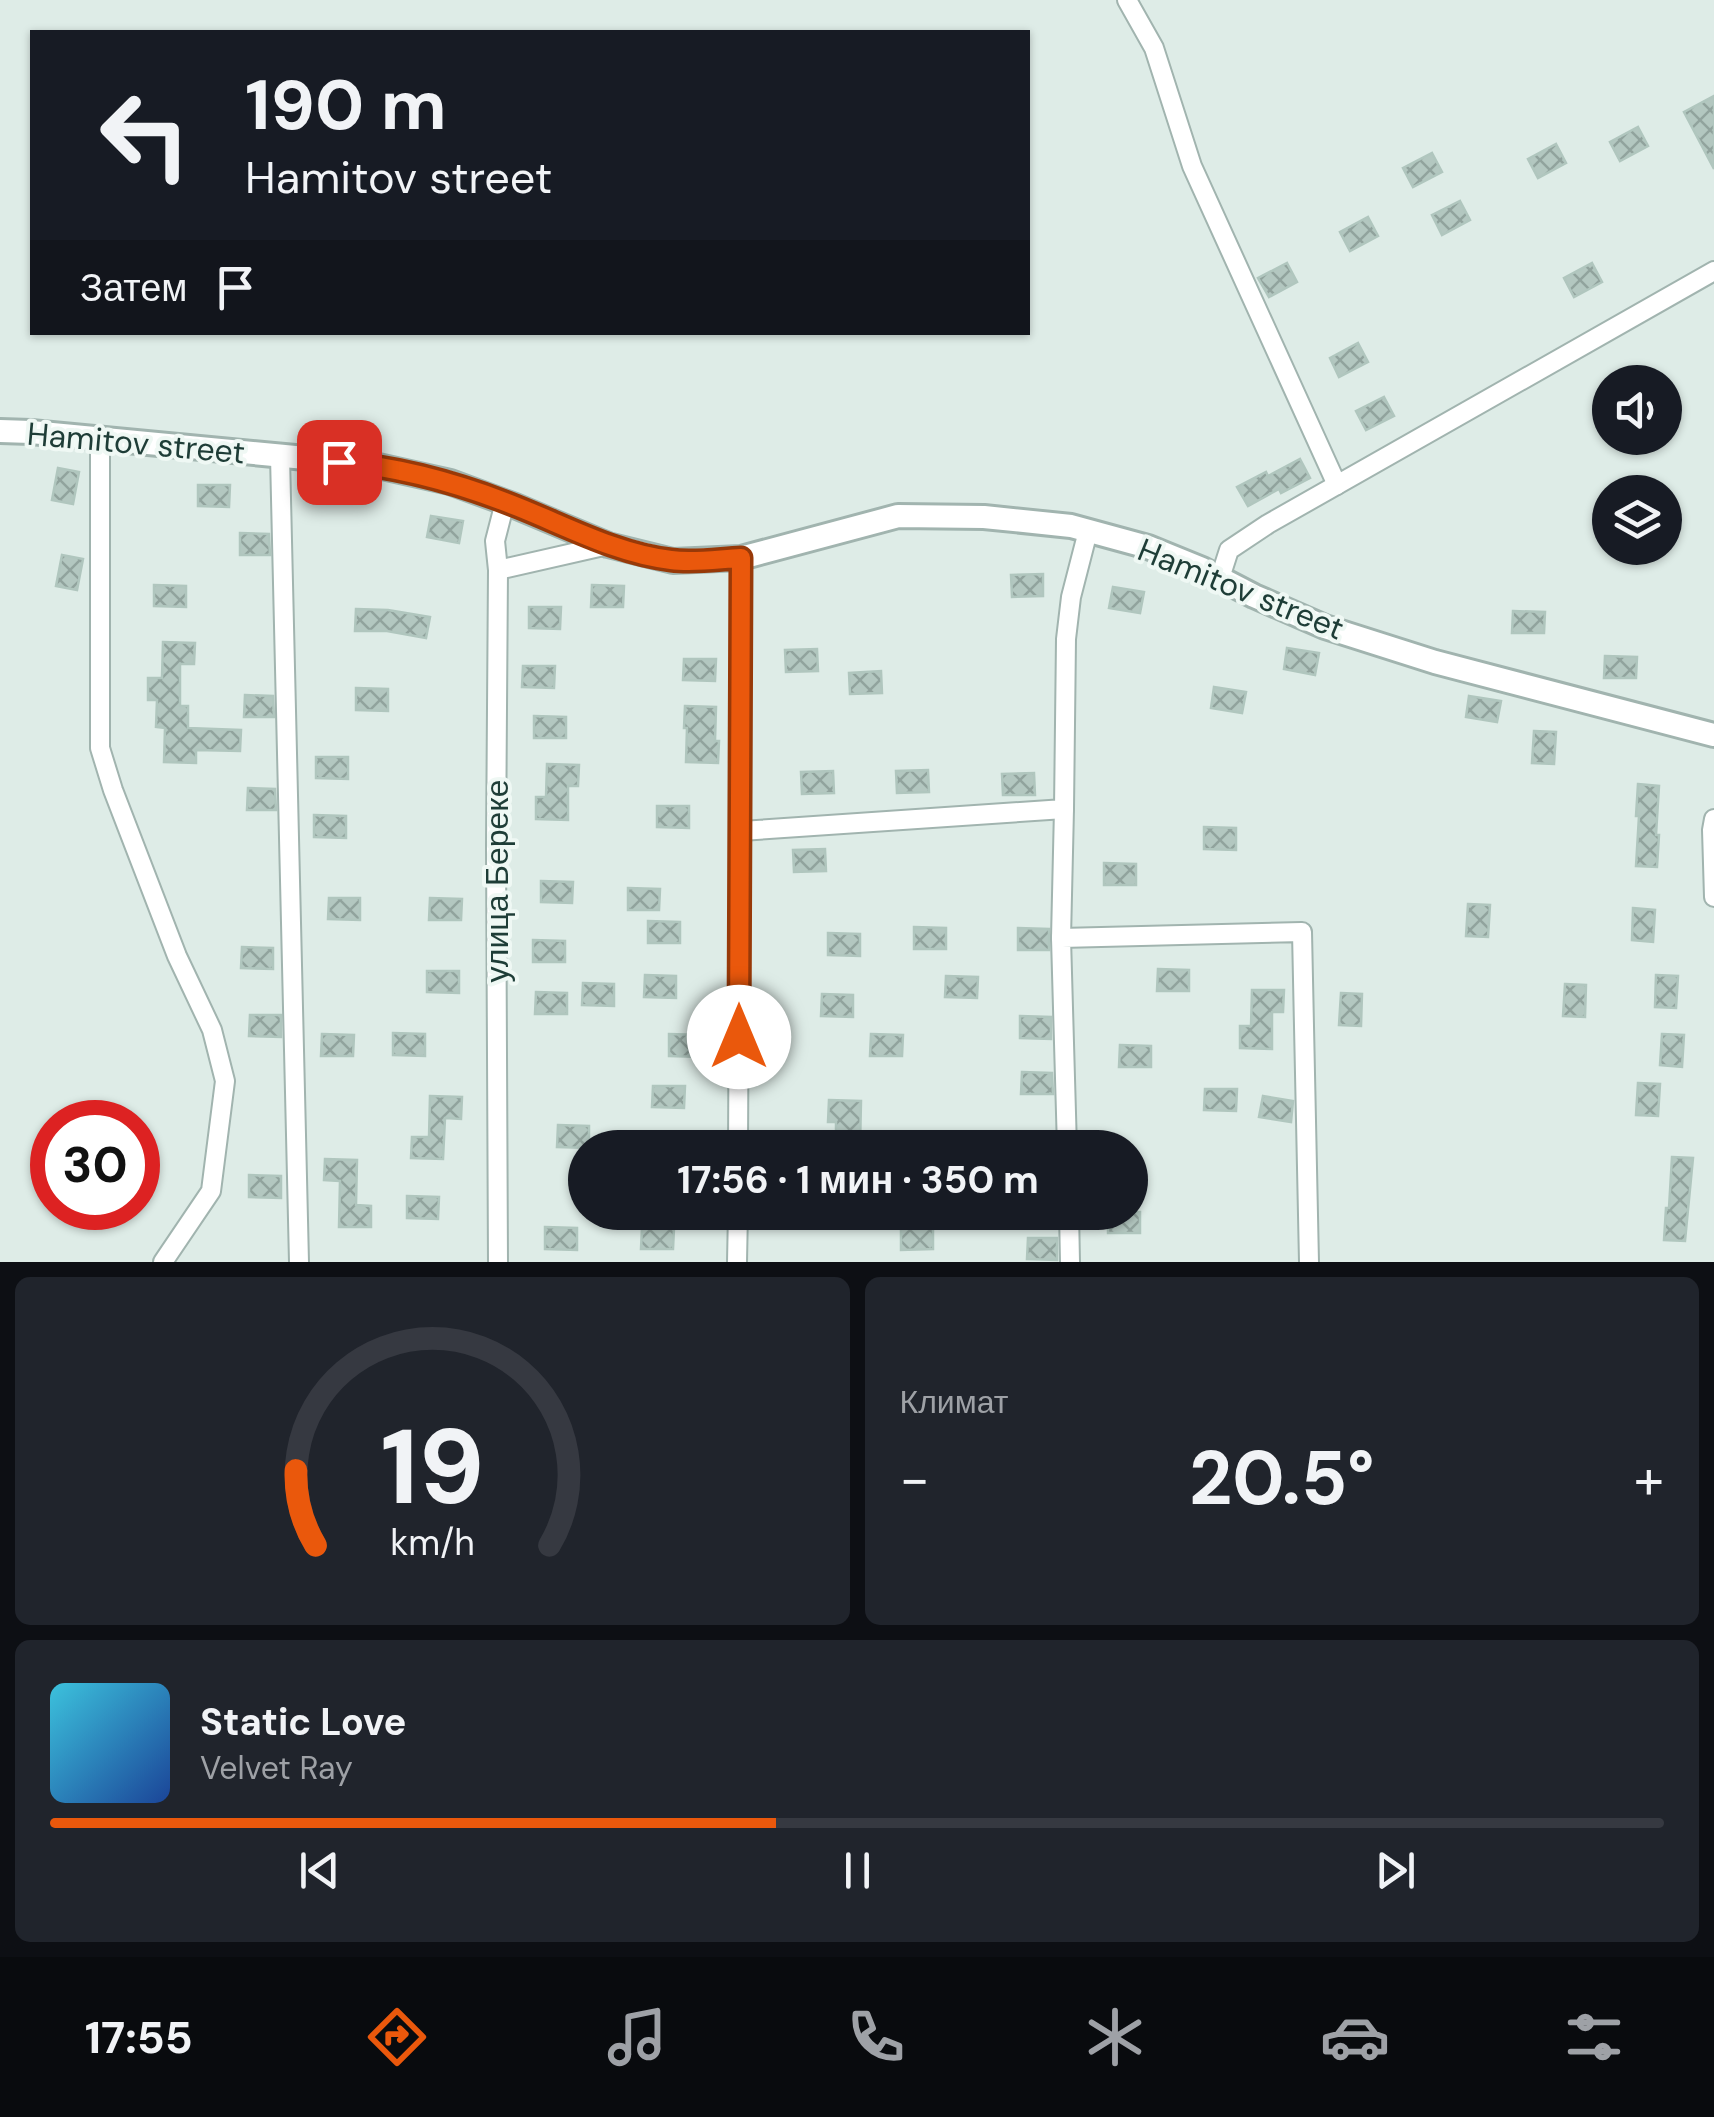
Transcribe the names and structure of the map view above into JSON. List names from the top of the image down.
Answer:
{
  "streets": {
    "street": ["Hamitov street", "улица Береке"]
  },
  "crossings": [
    ["Hamitov street", "улица Береке"]
  ],
  "page": {
    "turn": ["190 m", "Hamitov street"],
    "then": "Затем",
    "limit": "30",
    "trip": "17:56 · 1 мин · 350 m",
    "tile": "Климат",
    "heat": ["−", "20.5°", "+"],
    "song": ["Static Love", "Velvet Ray"],
    "tabs": "17:55",
    "gauge": ["19", "km/h"]
  }
}
